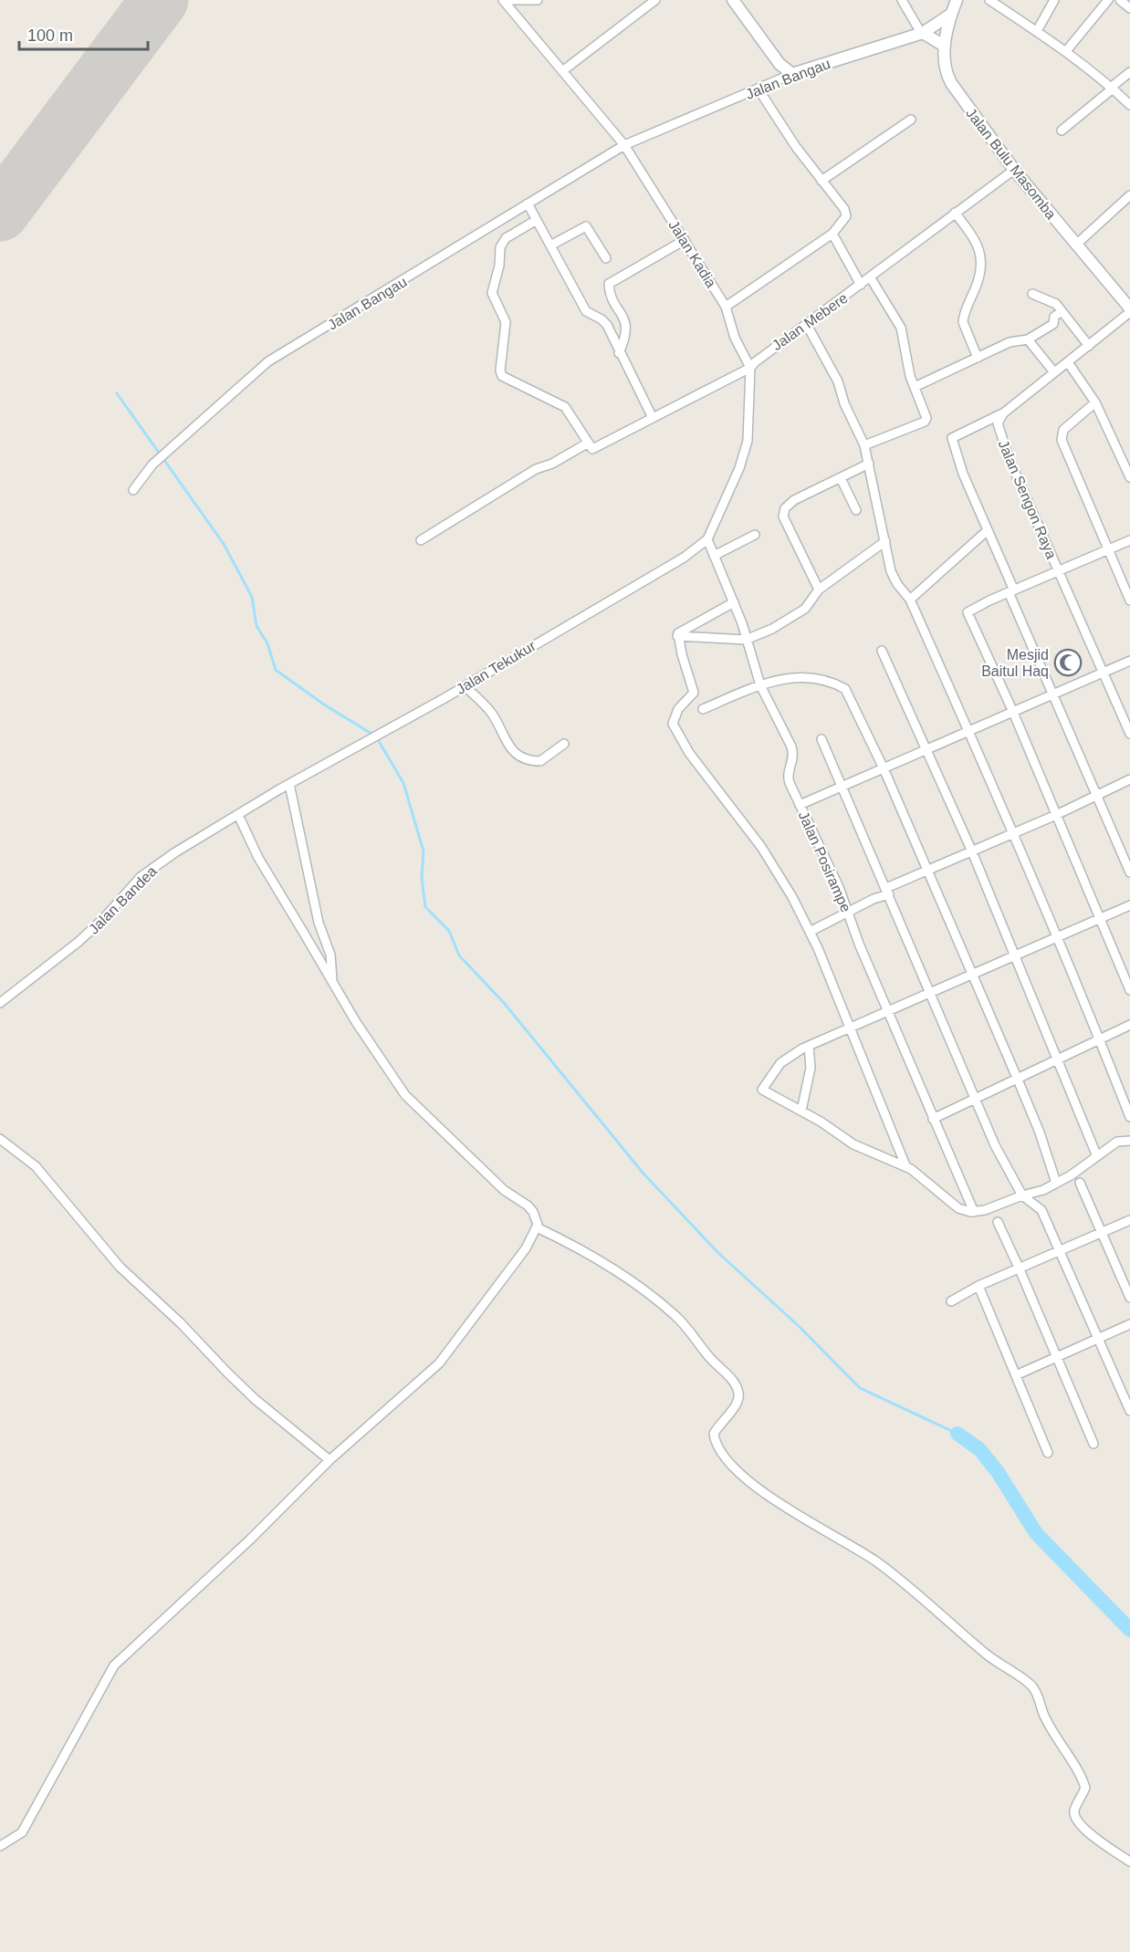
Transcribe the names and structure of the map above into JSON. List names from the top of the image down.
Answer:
{
  "streets": {
    "street": [
      "Jalan Bangau",
      "Jalan Bulu Masomba",
      "Jalan Kadia",
      "Jalan Mebere",
      "Jalan Sengon Raya",
      "Jalan Tekukur",
      "Jalan Posirampe",
      "Jalan Bandea"
    ]
  },
  "crossings": [
    ["Jalan Bangau", "Jalan Bulu Masomba"],
    ["Jalan Bangau", "Jalan Kadia"],
    ["Jalan Bulu Masomba", "Jalan Mebere"],
    ["Jalan Kadia", "Jalan Mebere"],
    ["Jalan Tekukur", "Jalan Posirampe"],
    ["Jalan Tekukur", "Jalan Bandea"]
  ],
  "places": {
    "mosque": ["Mesjid Baitul Haq"]
  },
  "scale_bar": "100 m"
}
